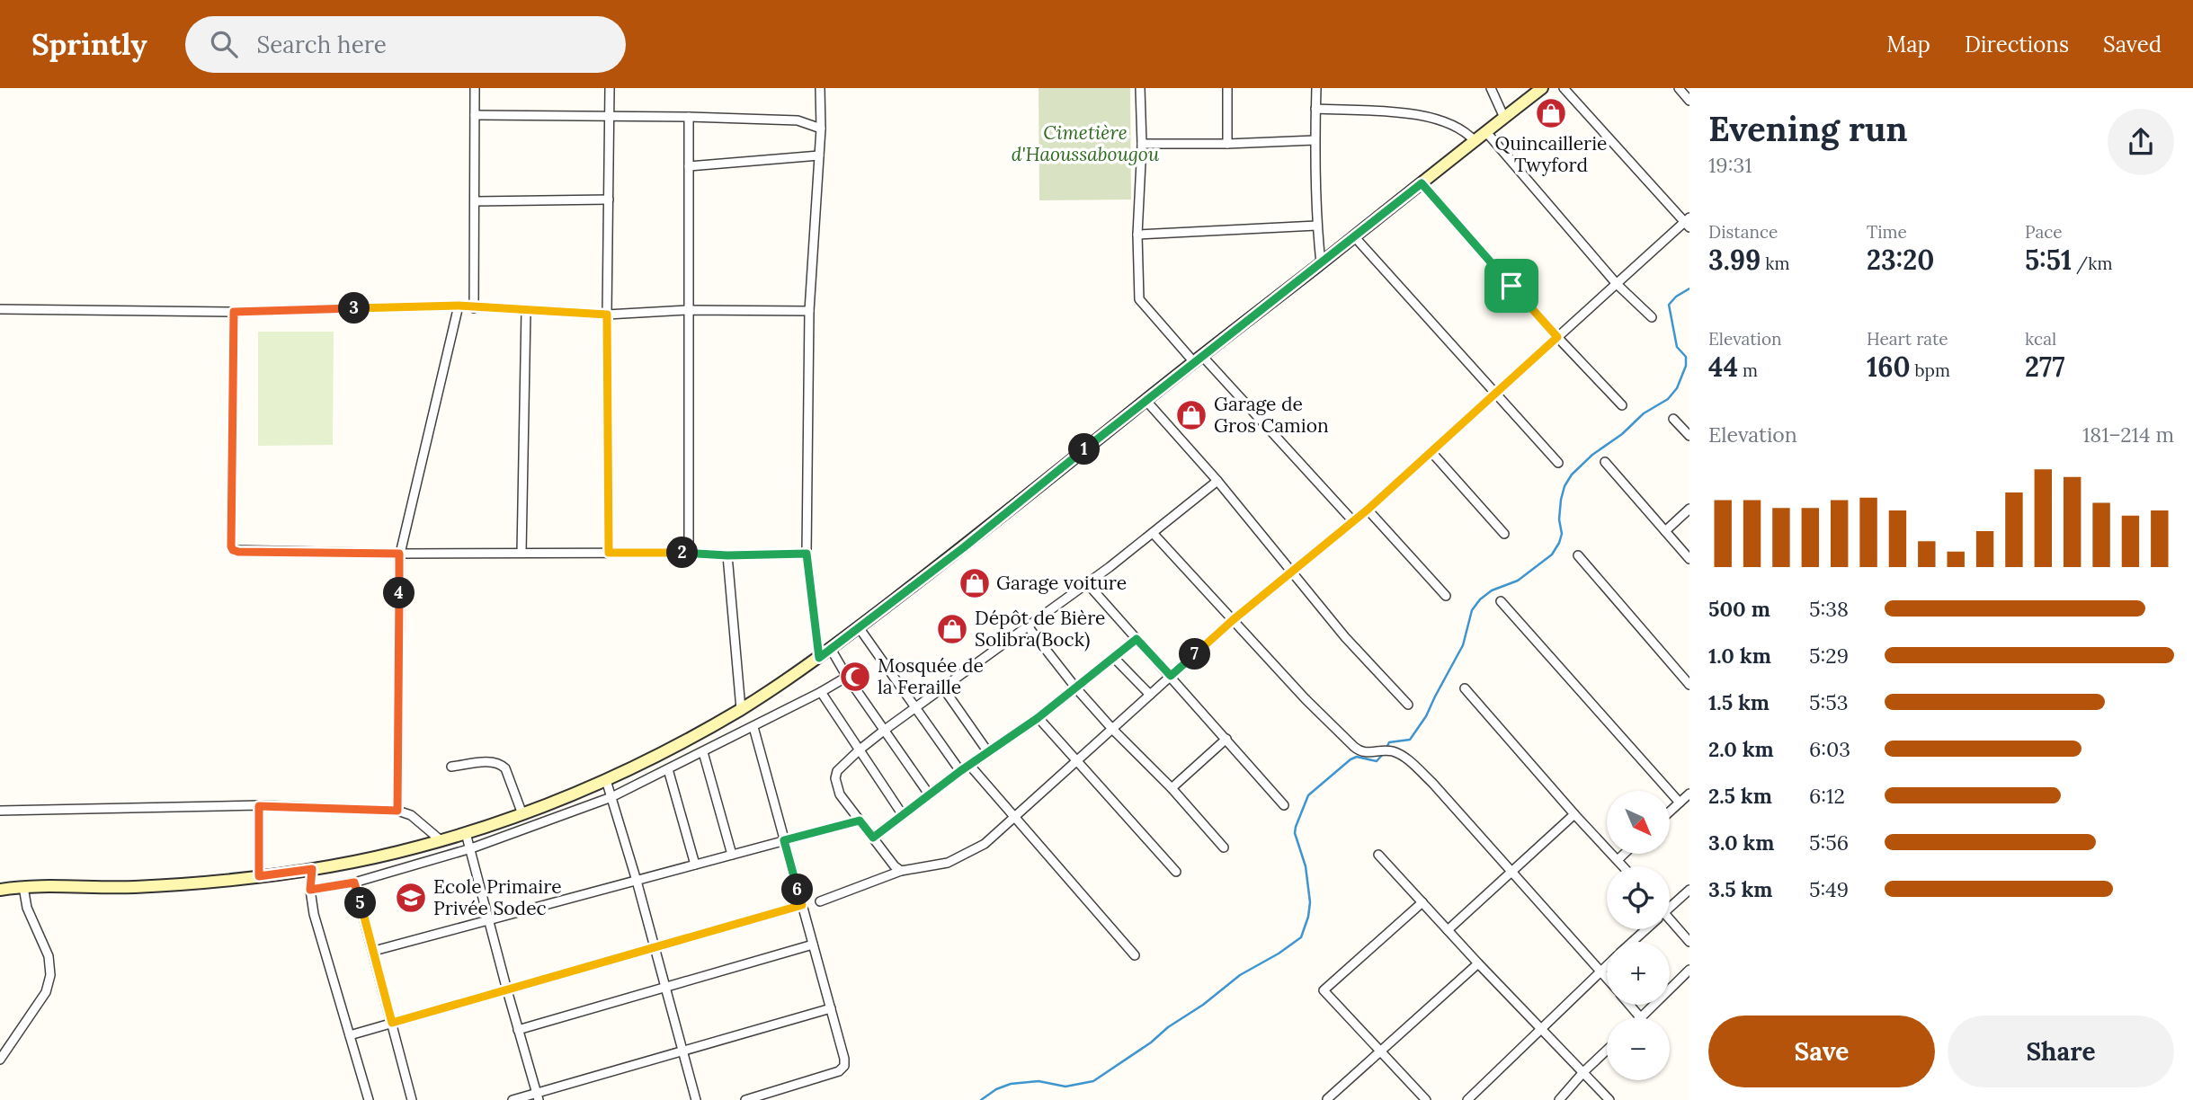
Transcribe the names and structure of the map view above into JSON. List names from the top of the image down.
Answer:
{
  "parks": ["Cimetière d'Haoussabougou"],
  "places": {
    "shop": [
      "Quincaillerie Twyford",
      "Garage de Gros Camion",
      "Garage voiture",
      "Dépôt de Bière Solibra(Bock)"
    ],
    "mosque": ["Mosquée de la Feraille"],
    "school or university": ["Ecole Primaire Privée Sodec"]
  },
  "north": "bottom right",
  "page": {
    "header": "Sprintly",
    "search": "Search here",
    "nav": ["Map", "Directions", "Saved"],
    "heading": ["Evening run", "19:31"],
    "stats": [
      ["Distance", "3.99 km"],
      ["Time", "23:20"],
      ["Pace", "5:51 /km"],
      ["Elevation", "44 m"],
      ["Heart rate", "160 bpm"],
      ["kcal", "277"]
    ],
    "pins": [
      "3",
      "1",
      "2",
      "4",
      "7",
      "6",
      "5"
    ],
    "chart": ["Elevation", "181–214 m"],
    "list": [
      {
        "name": "500 m",
        "note": "5:38"
      },
      {
        "name": "1.0 km",
        "note": "5:29"
      },
      {
        "name": "1.5 km",
        "note": "5:53"
      },
      {
        "name": "2.0 km",
        "note": "6:03"
      },
      {
        "name": "2.5 km",
        "note": "6:12"
      },
      {
        "name": "3.0 km",
        "note": "5:56"
      },
      {
        "name": "3.5 km",
        "note": "5:49"
      }
    ],
    "map_buttons": ["+", "−"],
    "buttons": ["Save", "Share"]
  }
}
